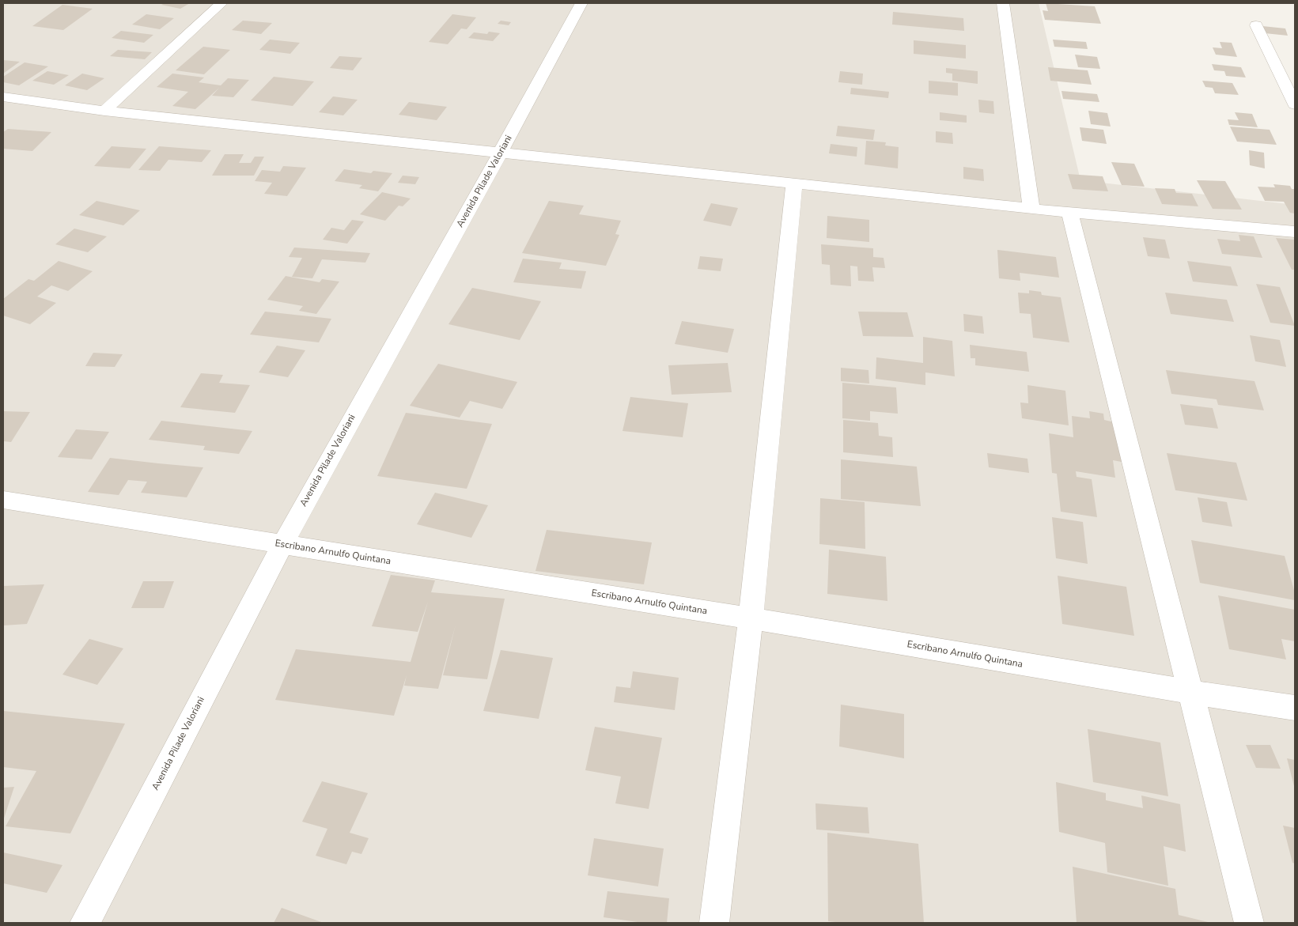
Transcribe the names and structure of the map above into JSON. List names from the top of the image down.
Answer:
{
  "streets": {
    "street": ["Avenida Pilade Valoriani", "Escribano Arnulfo Quintana"]
  },
  "crossings": [
    ["Avenida Pilade Valoriani", "Escribano Arnulfo Quintana"]
  ]
}
